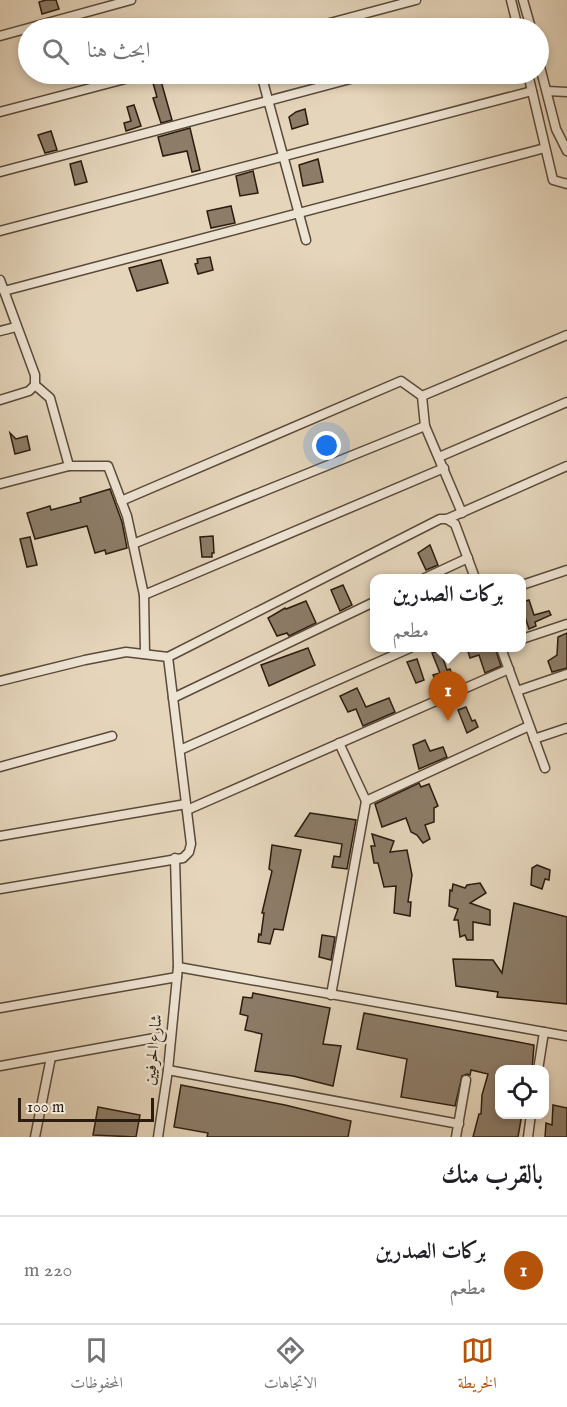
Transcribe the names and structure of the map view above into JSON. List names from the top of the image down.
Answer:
{
  "streets": {
    "street": ["شارع الحرفيين"]
  },
  "scale_bar": "100 m",
  "page": {
    "search": "ابحث هنا",
    "popup": ["بركات الصدرين", "مطعم"],
    "pins": "1",
    "scale": "100 m",
    "heading": "بالقرب منك",
    "list": [
      {
        "mark": "1",
        "name": "بركات الصدرين",
        "note": "مطعم",
        "value": "220 m"
      }
    ],
    "nav": ["الخريطة", "الاتجاهات", "المحفوظات"]
  }
}
